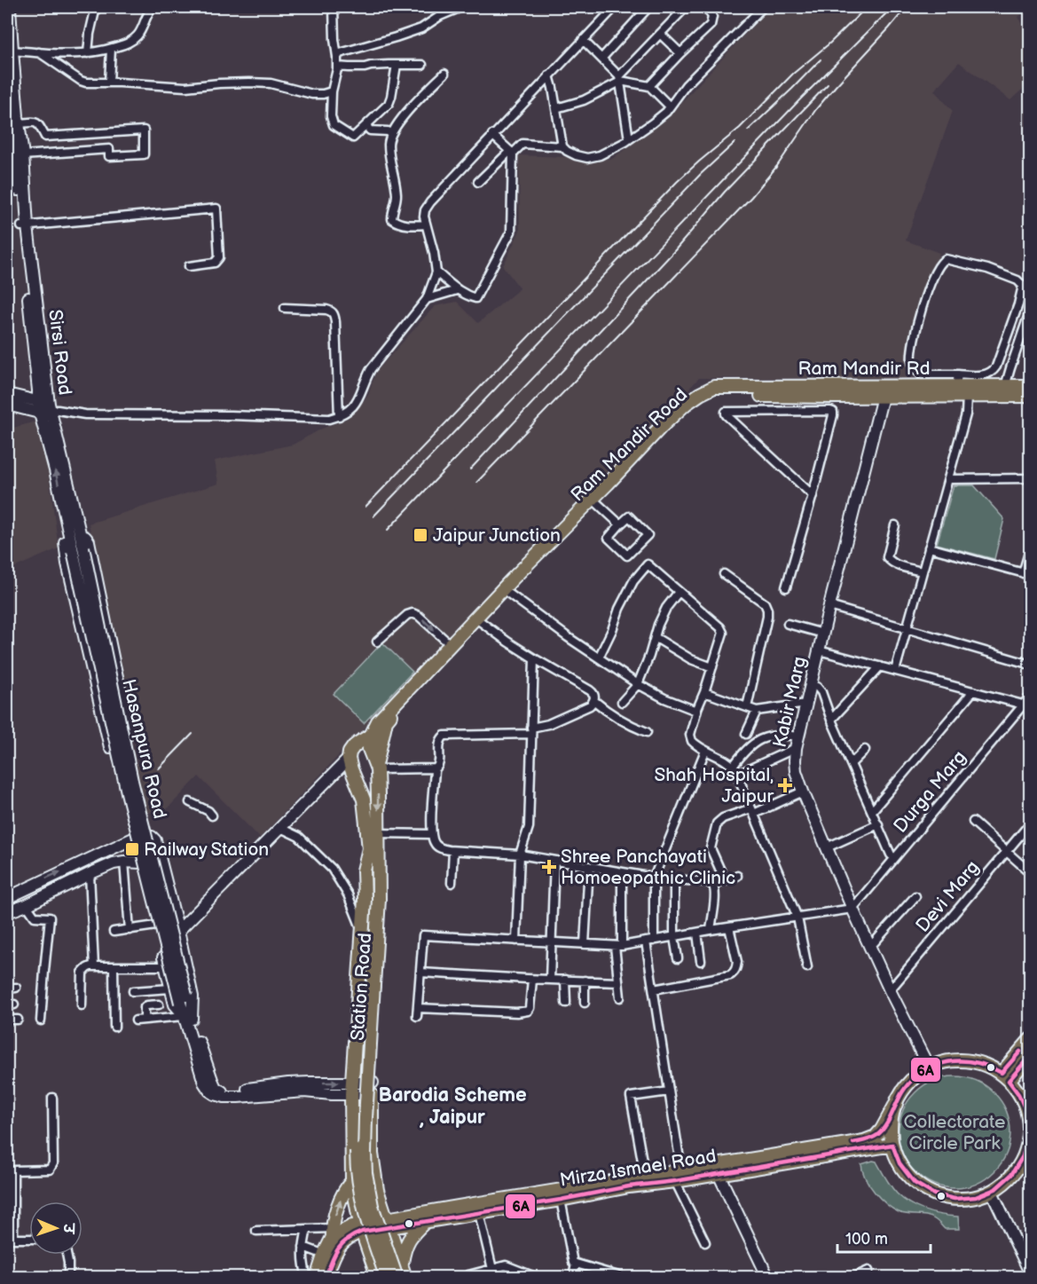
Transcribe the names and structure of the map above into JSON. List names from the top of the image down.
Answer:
{
  "streets": {
    "main road": [
      "Ram Mandir Rd",
      "Ram Mandir Road",
      "Station Road",
      "Mirza Ismael Road"
    ],
    "street": [
      "Sirsi Road",
      "Kabir Marg",
      "Hasanpura Road",
      "Durga Marg",
      "Devi Marg"
    ]
  },
  "crossings": [
    ["Sirsi Road", "Hasanpura Road"],
    ["Ram Mandir Rd", "Ram Mandir Road"],
    ["Ram Mandir Rd", "Kabir Marg"],
    ["Ram Mandir Road", "Station Road"],
    ["Kabir Marg", "Durga Marg"],
    ["Kabir Marg", "Devi Marg"],
    ["Kabir Marg", "Mirza Ismael Road"],
    ["Station Road", "Mirza Ismael Road"]
  ],
  "districts": ["Barodia Scheme , Jaipur"],
  "parks": ["Collectorate Circle Park"],
  "places": {
    "transit": ["Jaipur Junction", "Railway Station"],
    "health": ["Shah Hospital, Jaipur", "Shree Panchayati Homoeopathic Clinic"]
  },
  "lines": ["transit line 6A"],
  "scale_bar": "100 m",
  "north": "right"
}
